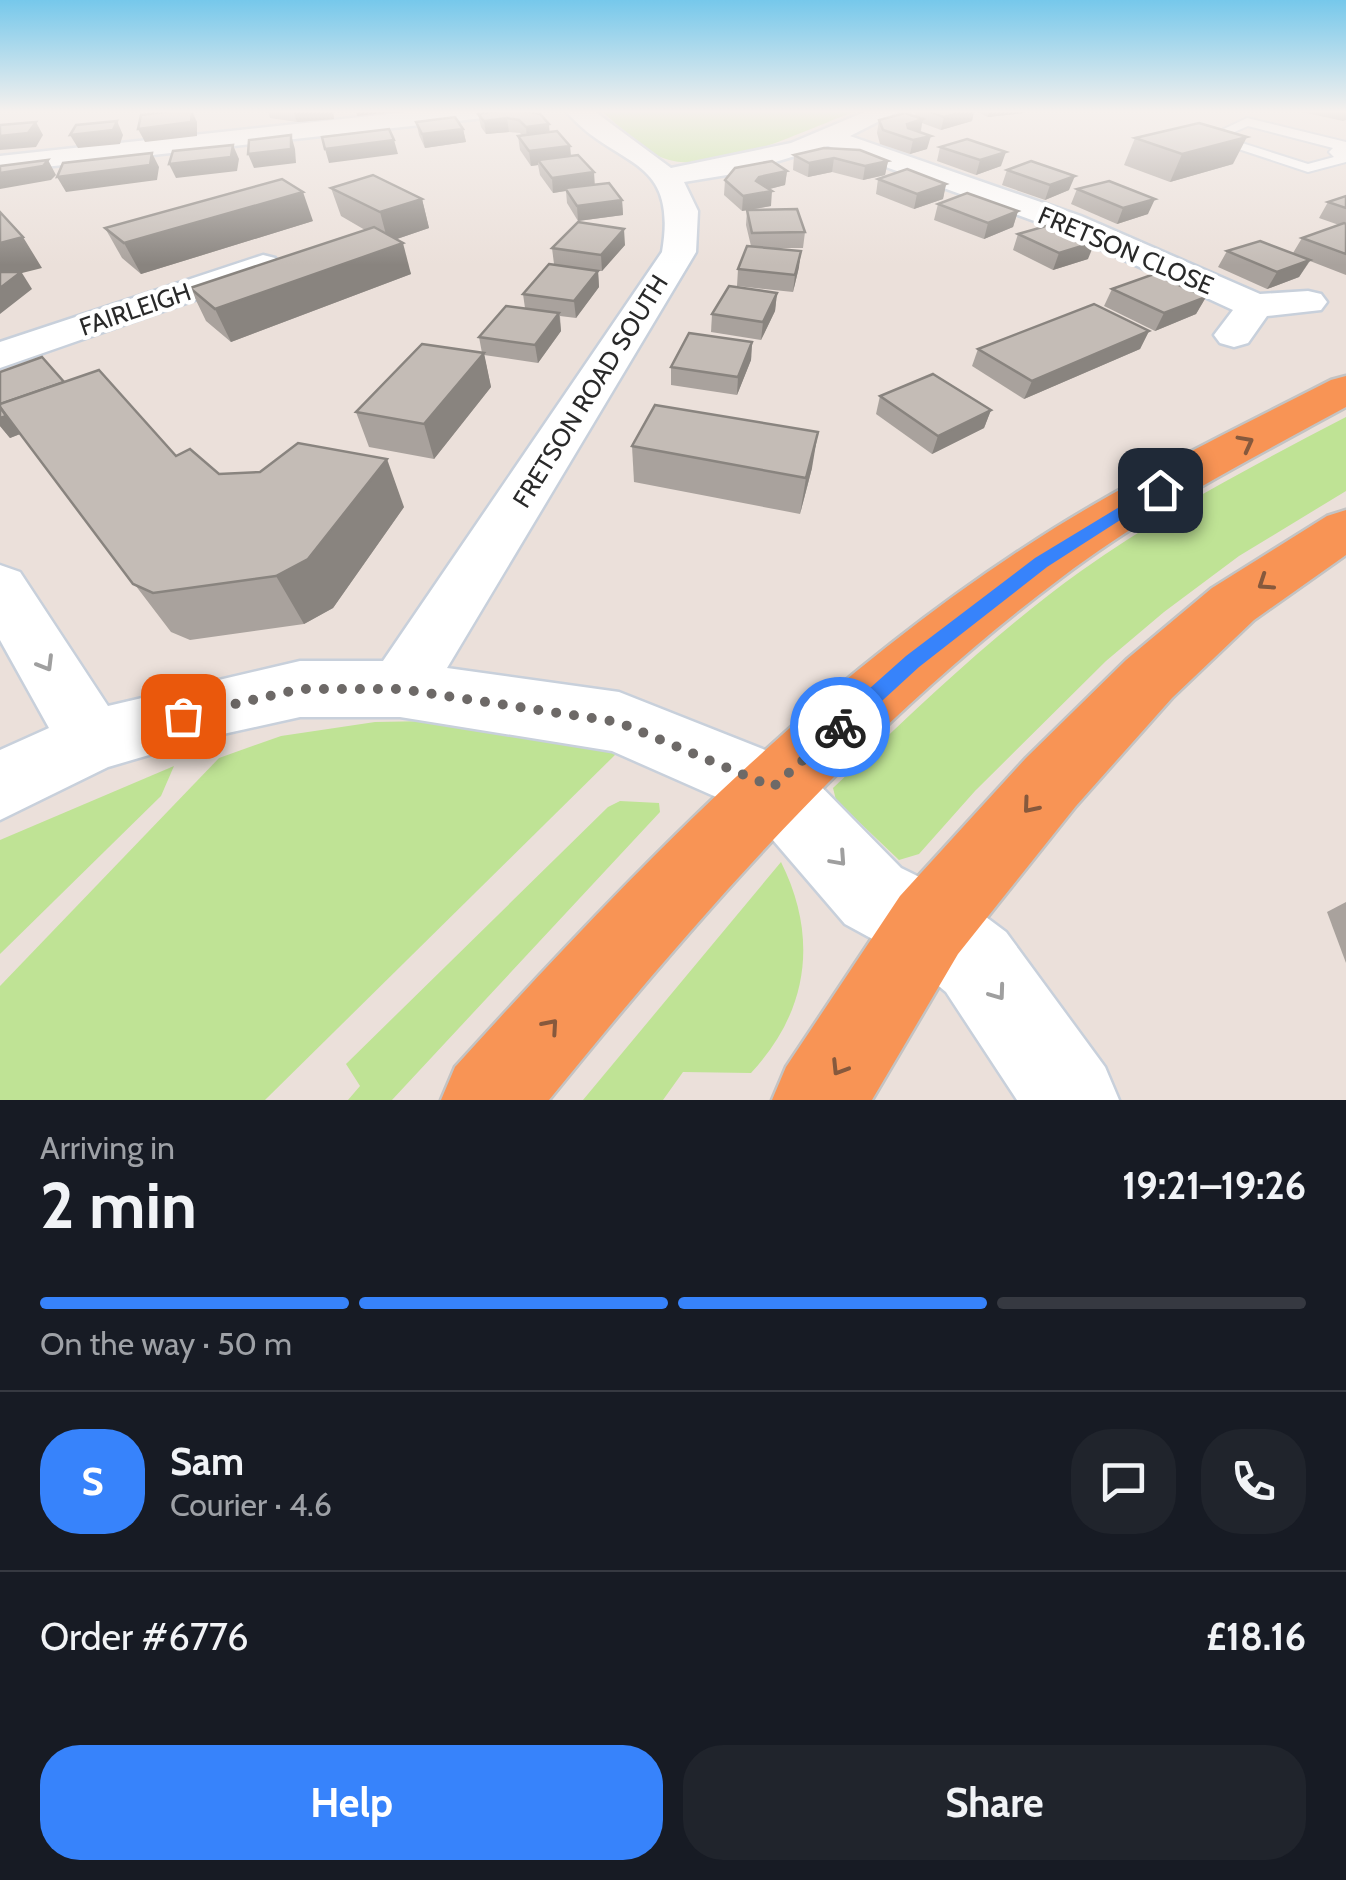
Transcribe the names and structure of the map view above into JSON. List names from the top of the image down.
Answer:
{
  "streets": {
    "street": ["FRETSON CLOSE", "FAIRLEIGH", "FRETSON ROAD SOUTH"]
  },
  "page": {
    "heading": ["2 min", "Arriving in", "19:21–19:26"],
    "panel": [
      "Sam",
      "Courier · 4.6",
      "Order #6776",
      "£18.16"
    ],
    "bar": "On the way · 50 m",
    "round": "S",
    "buttons": ["Help", "Share"]
  }
}
